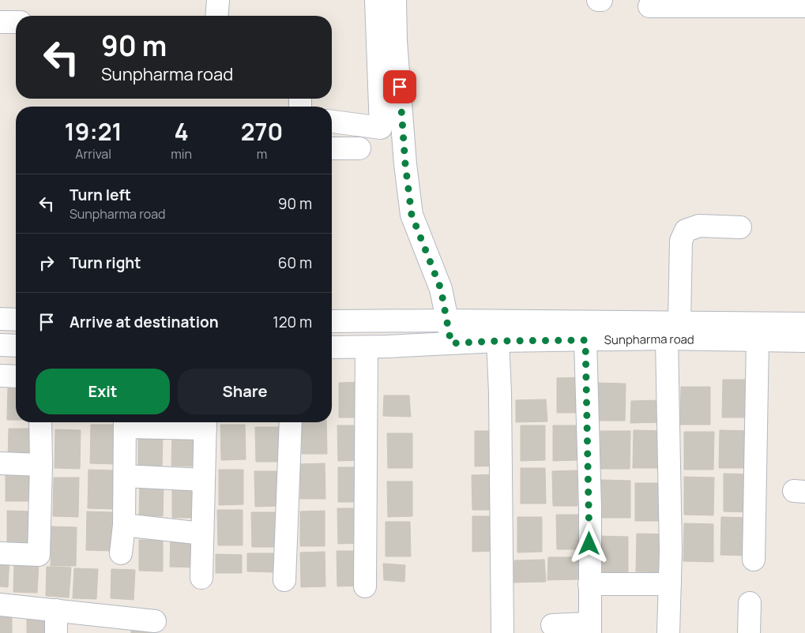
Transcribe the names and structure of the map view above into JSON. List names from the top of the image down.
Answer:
{
  "streets": {
    "street": ["Sunpharma road"]
  },
  "page": {
    "turn": ["90 m", "Sunpharma road"],
    "eta": [
      "19:21",
      "Arrival",
      "4",
      "min",
      "270",
      "m"
    ],
    "list": [
      {
        "name": "Turn left",
        "note": "Sunpharma road",
        "value": "90 m"
      },
      {
        "name": "Turn right",
        "value": "60 m"
      },
      {
        "name": "Arrive at destination",
        "value": "120 m"
      }
    ],
    "buttons": ["Exit", "Share"]
  }
}
